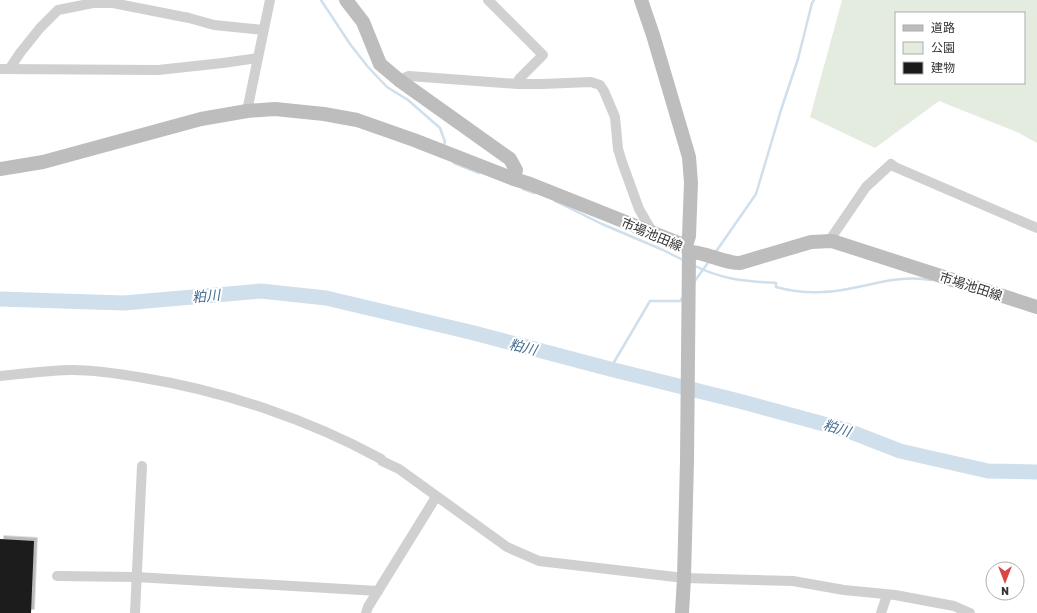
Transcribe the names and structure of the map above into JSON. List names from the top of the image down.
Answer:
{
  "streets": {
    "street": ["市場池田線"]
  },
  "water": ["粕川"],
  "legend": ["道路", "公園", "建物"],
  "north": "bottom"
}
